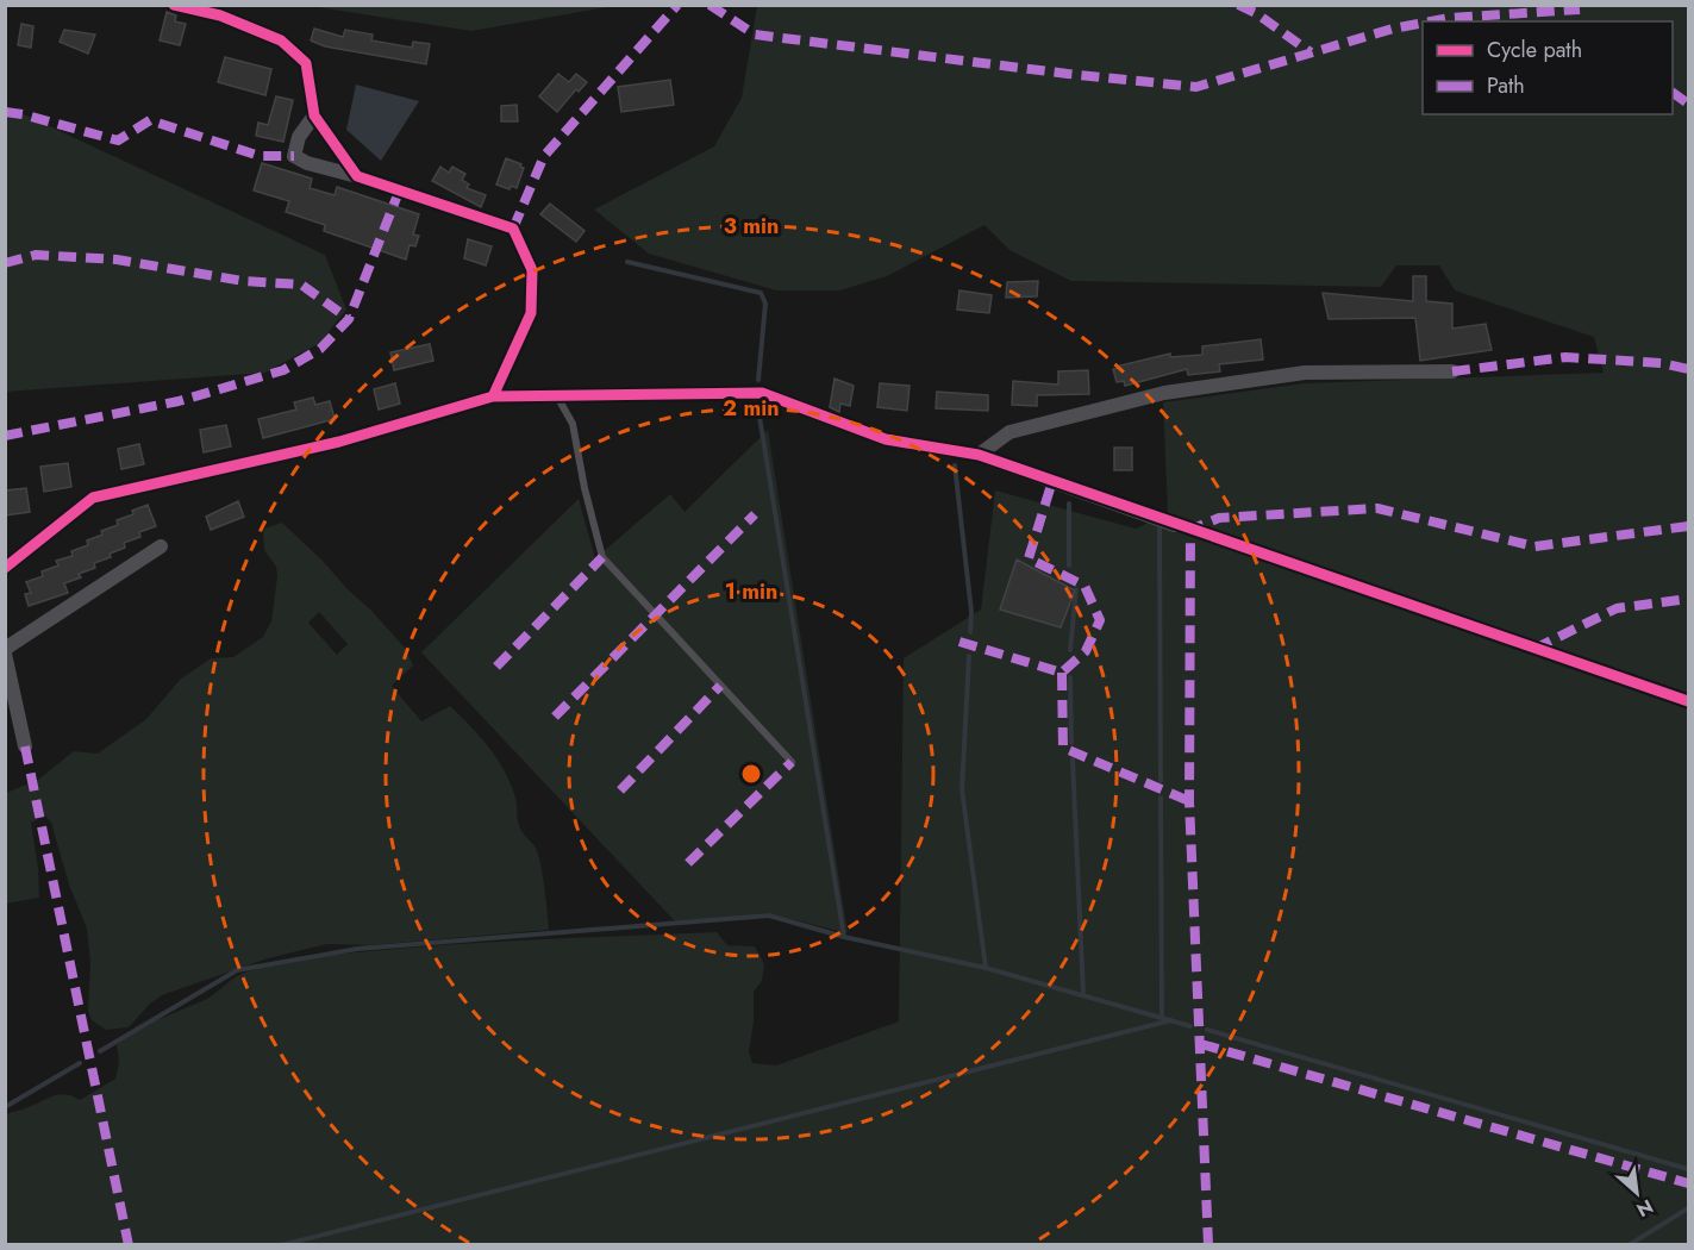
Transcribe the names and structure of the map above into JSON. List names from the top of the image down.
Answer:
{
  "legend": ["Cycle path", "Path"],
  "north": "bottom right",
  "rings": ["3 min", "2 min", "1 min"]
}
